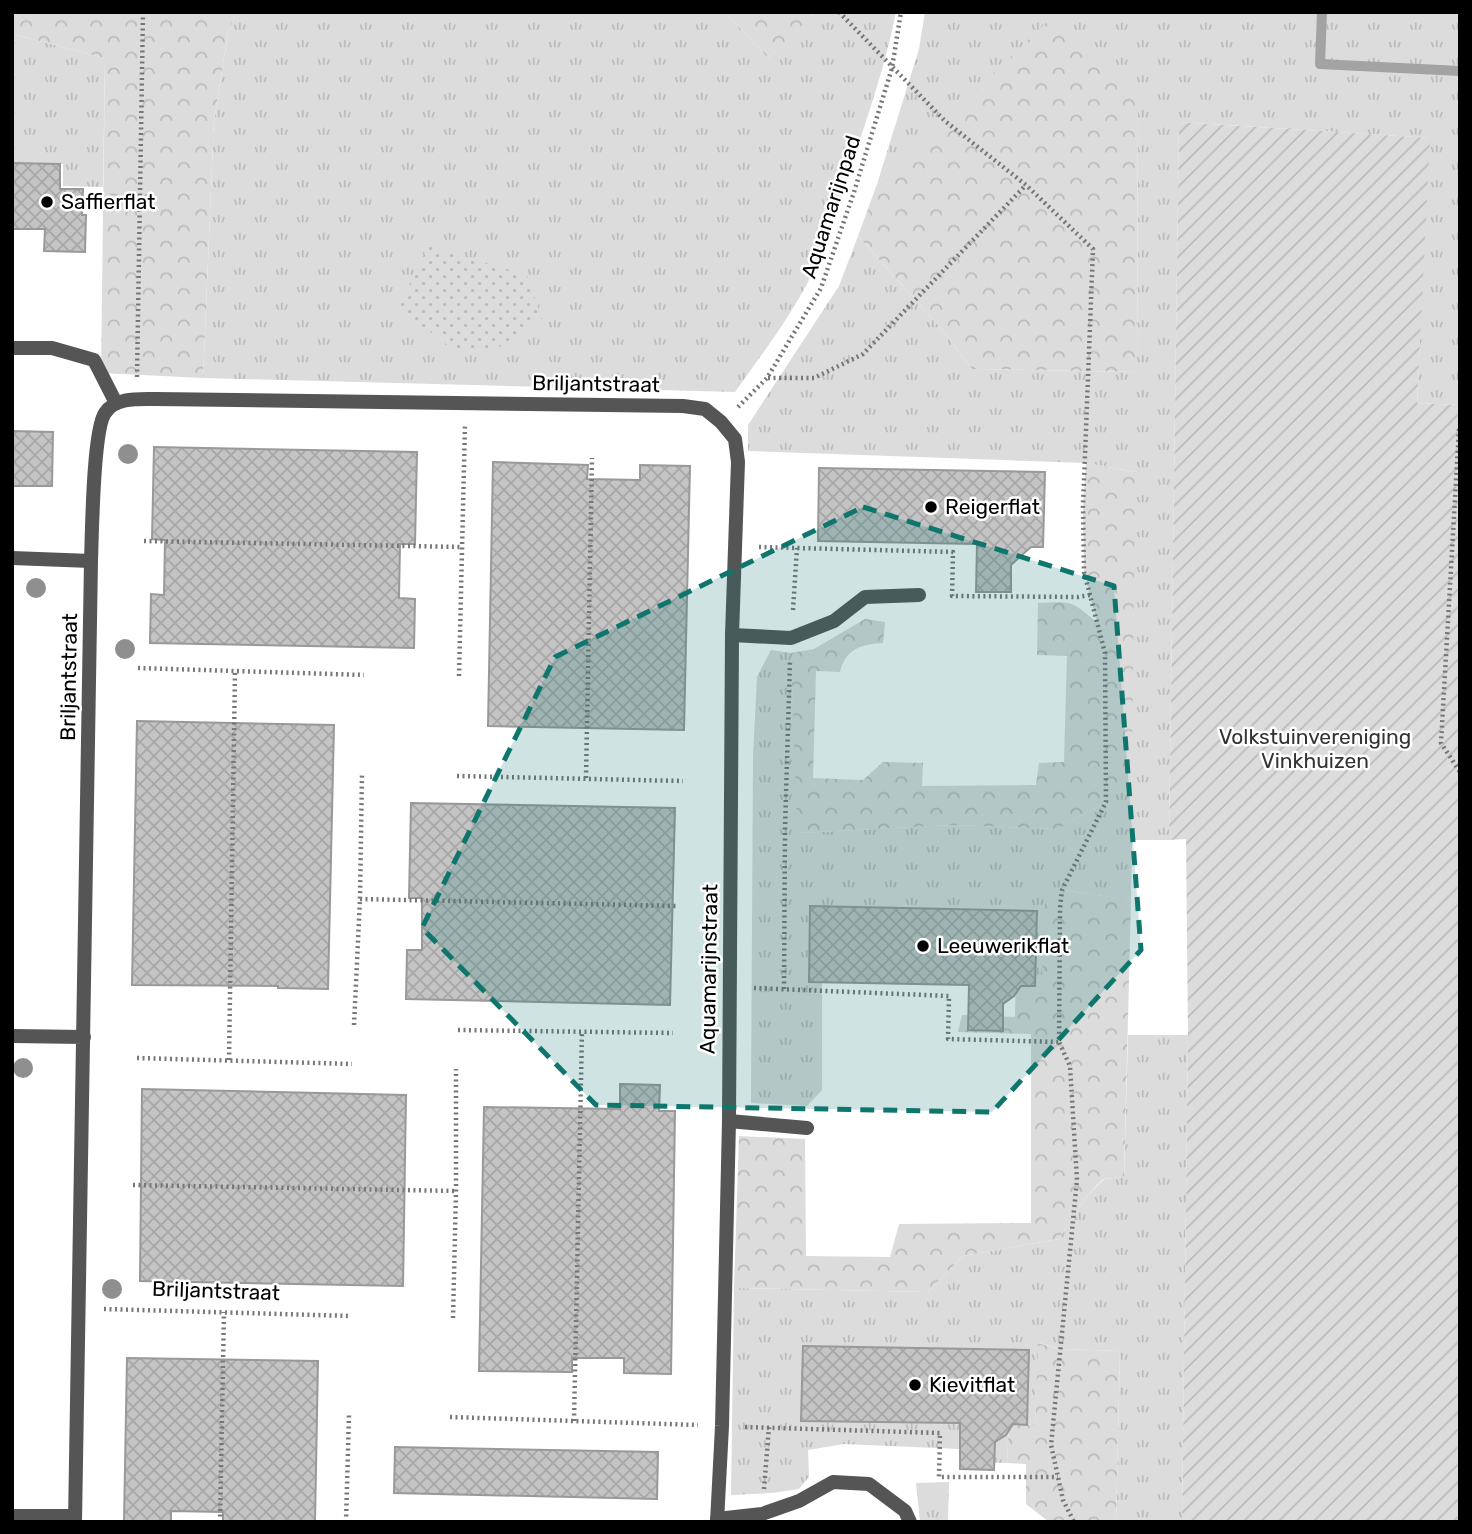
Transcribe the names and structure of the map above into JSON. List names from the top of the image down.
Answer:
{
  "streets": {
    "street": ["Briljantstraat", "Aquamarijnstraat"],
    "path": ["Aquamarijnpad"]
  },
  "crossings": [
    ["Aquamarijnpad", "Briljantstraat"],
    ["Aquamarijnpad", "Aquamarijnstraat"],
    ["Briljantstraat", "Aquamarijnstraat"]
  ],
  "parks": ["Volkstuinvereniging Vinkhuizen"],
  "places": [
    "Saffierflat",
    "Reigerflat",
    "Leeuwerikflat",
    "Kievitflat"
  ]
}
